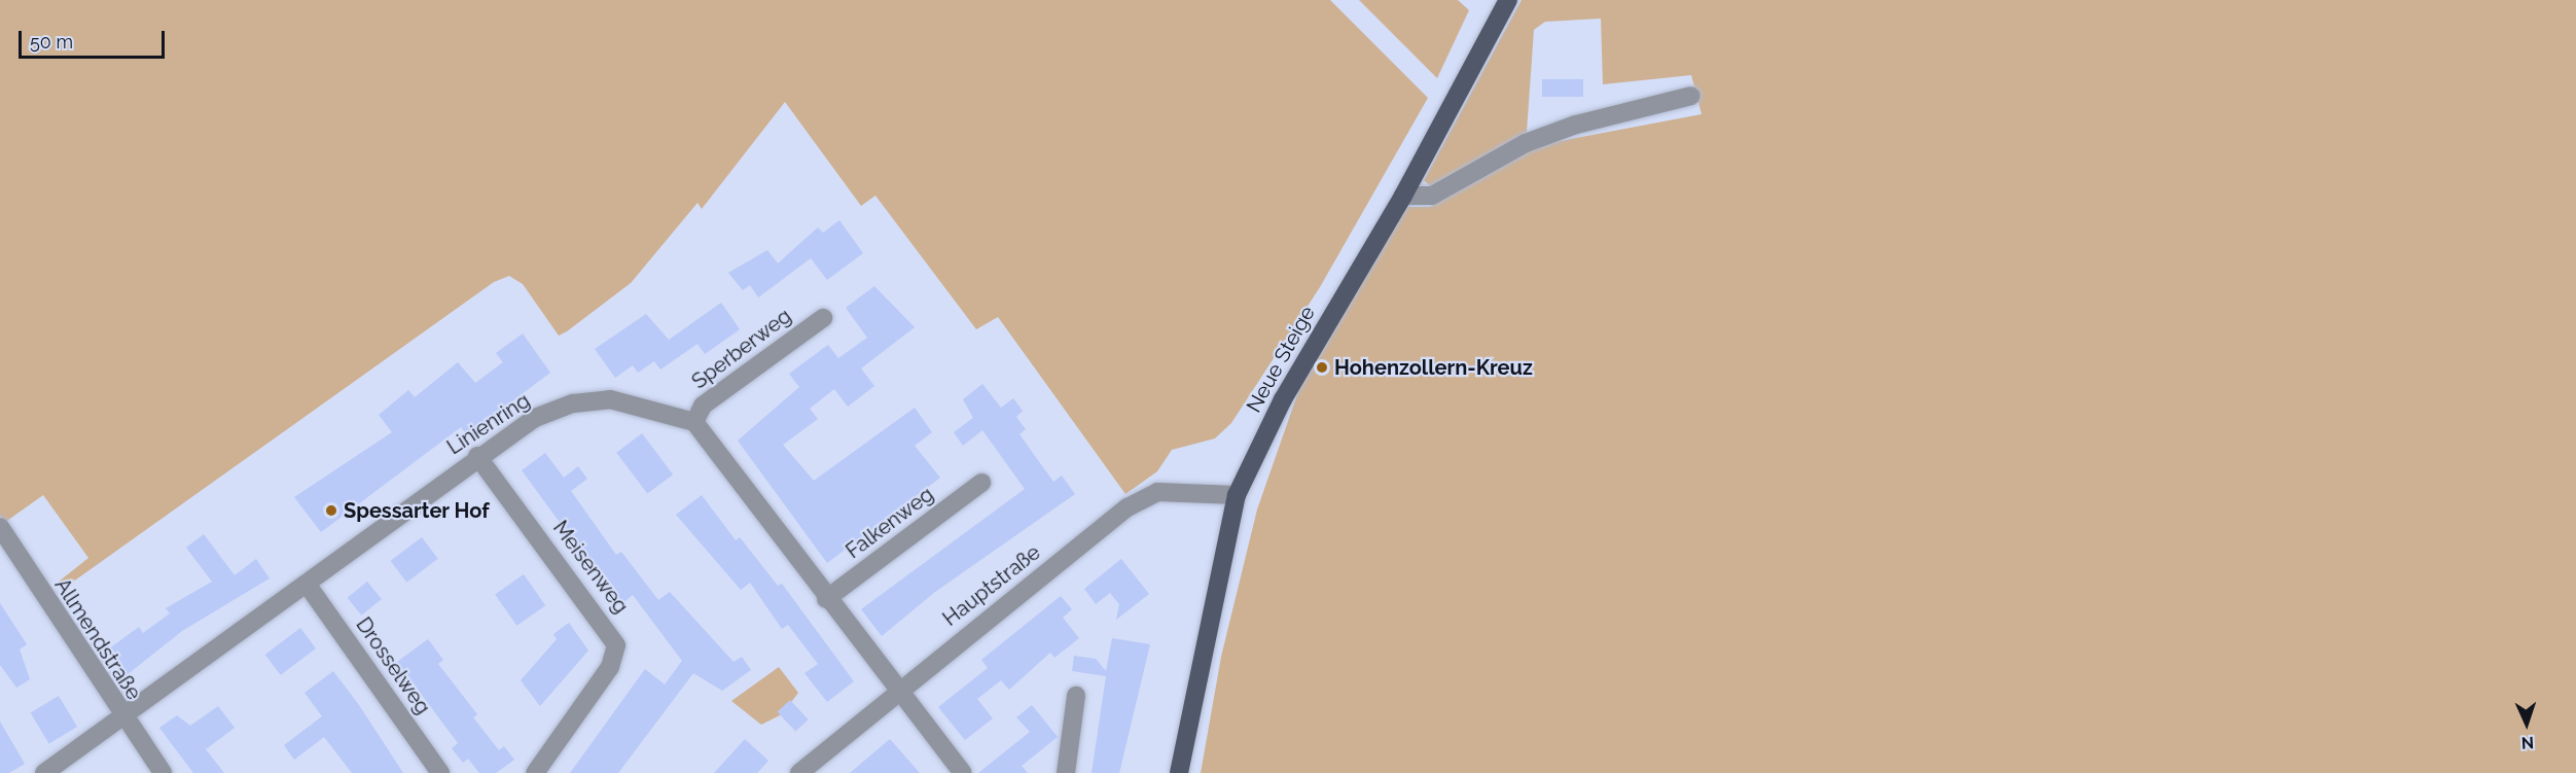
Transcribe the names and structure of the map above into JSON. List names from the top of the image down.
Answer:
{
  "streets": {
    "main road": ["Neue Steige"],
    "street": [
      "Sperberweg",
      "Linienring",
      "Falkenweg",
      "Meisenweg",
      "Hauptstraße",
      "Allmendstraße",
      "Drosselweg"
    ]
  },
  "crossings": [
    ["Sperberweg", "Linienring"],
    ["Neue Steige", "Hauptstraße"],
    ["Linienring", "Meisenweg"],
    ["Linienring", "Allmendstraße"],
    ["Linienring", "Drosselweg"]
  ],
  "places": ["Hohenzollern-Kreuz", "Spessarter Hof"],
  "scale_bar": "50 m",
  "north": "bottom"
}
